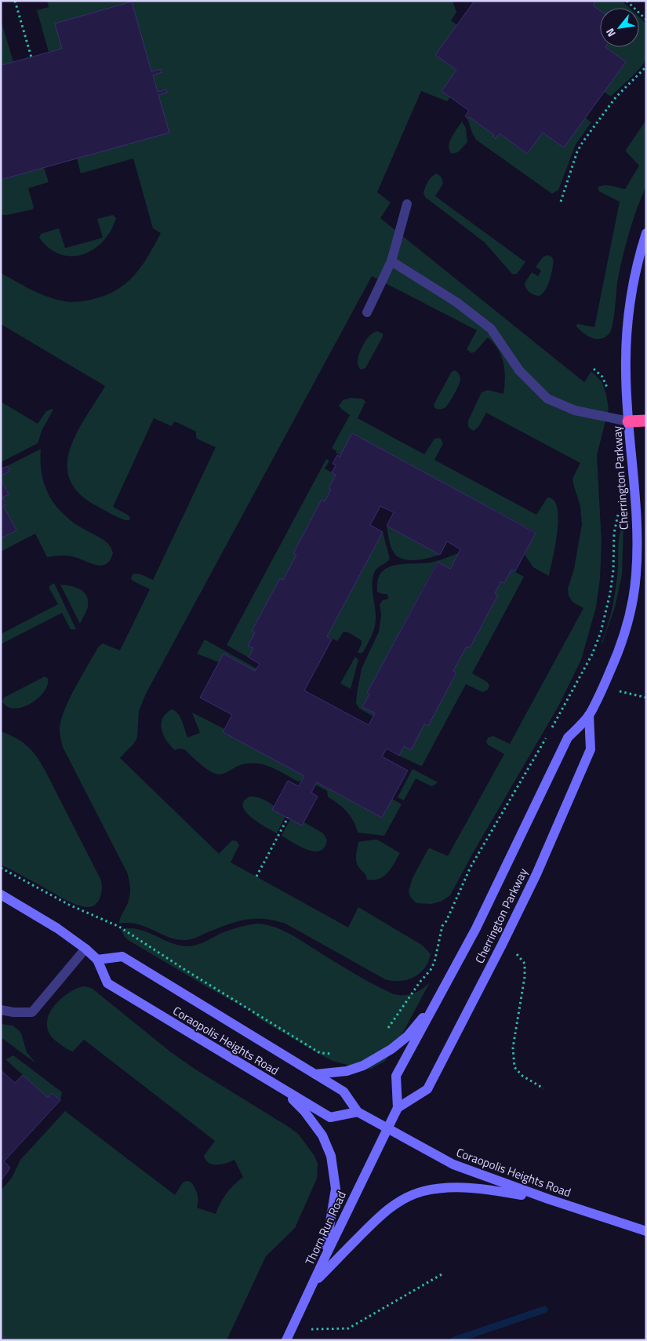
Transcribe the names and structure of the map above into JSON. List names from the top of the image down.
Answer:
{
  "streets": {
    "main road": ["Cherrington Parkway", "Coraopolis Heights Road", "Thorn Run Road"]
  },
  "crossings": [
    ["Cherrington Parkway", "Coraopolis Heights Road"],
    ["Cherrington Parkway", "Thorn Run Road"],
    ["Coraopolis Heights Road", "Thorn Run Road"]
  ],
  "north": "bottom left"
}
